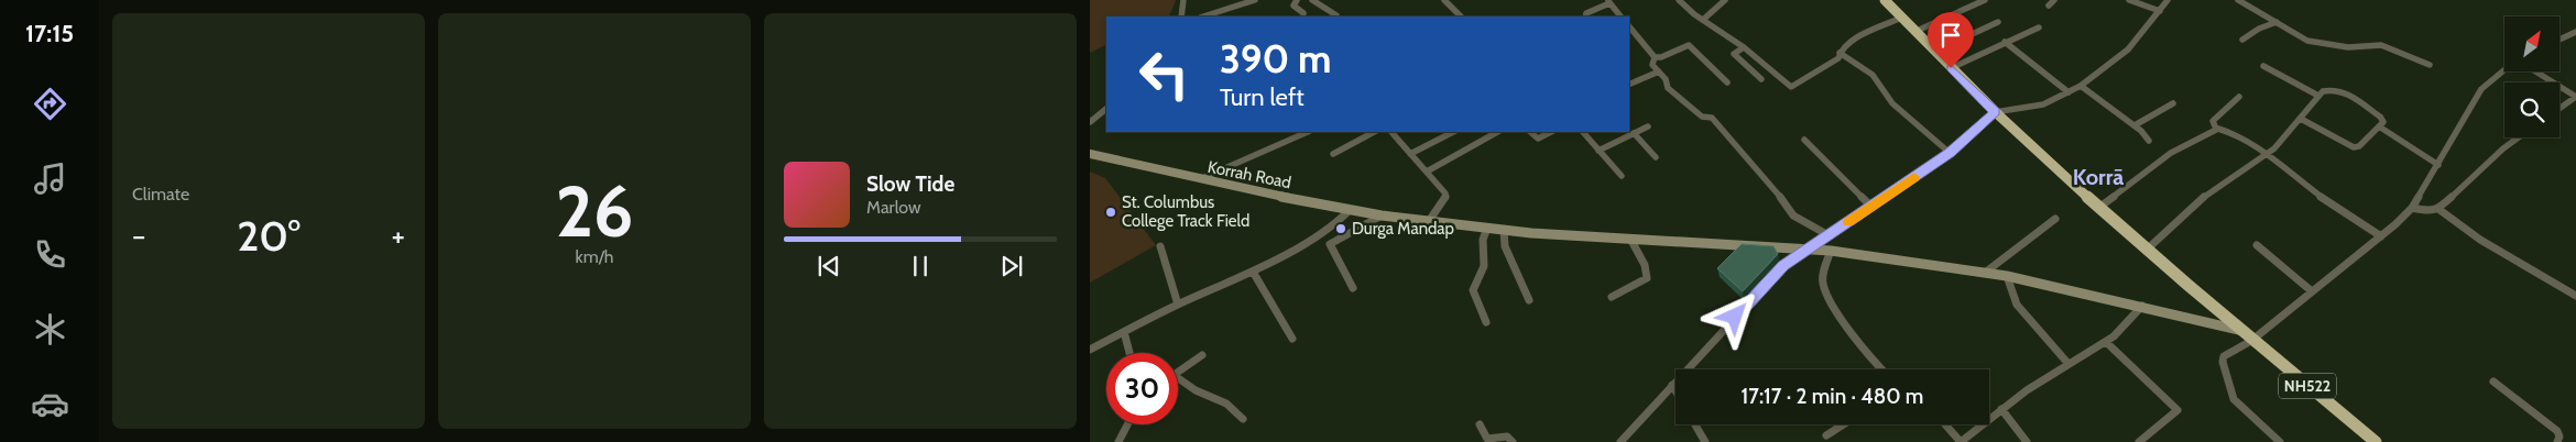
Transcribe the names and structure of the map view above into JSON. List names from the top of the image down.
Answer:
{
  "streets": {
    "highway": ["NH522"],
    "main road": ["Korrah Road"]
  },
  "crossings": [
    ["Korrah Road", "NH522"]
  ],
  "districts": ["Korrā"],
  "places": ["St. Columbus College Track Field", "Durga Mandap"],
  "north": "top right",
  "page": {
    "tabs": "17:15",
    "tile": [
      "Climate",
      ["26", "km/h"]
    ],
    "turn": ["390 m", "Turn left"],
    "song": ["Slow Tide", "Marlow"],
    "heat": ["−", "20°", "+"],
    "limit": "30",
    "trip": "17:17 · 2 min · 480 m"
  }
}
